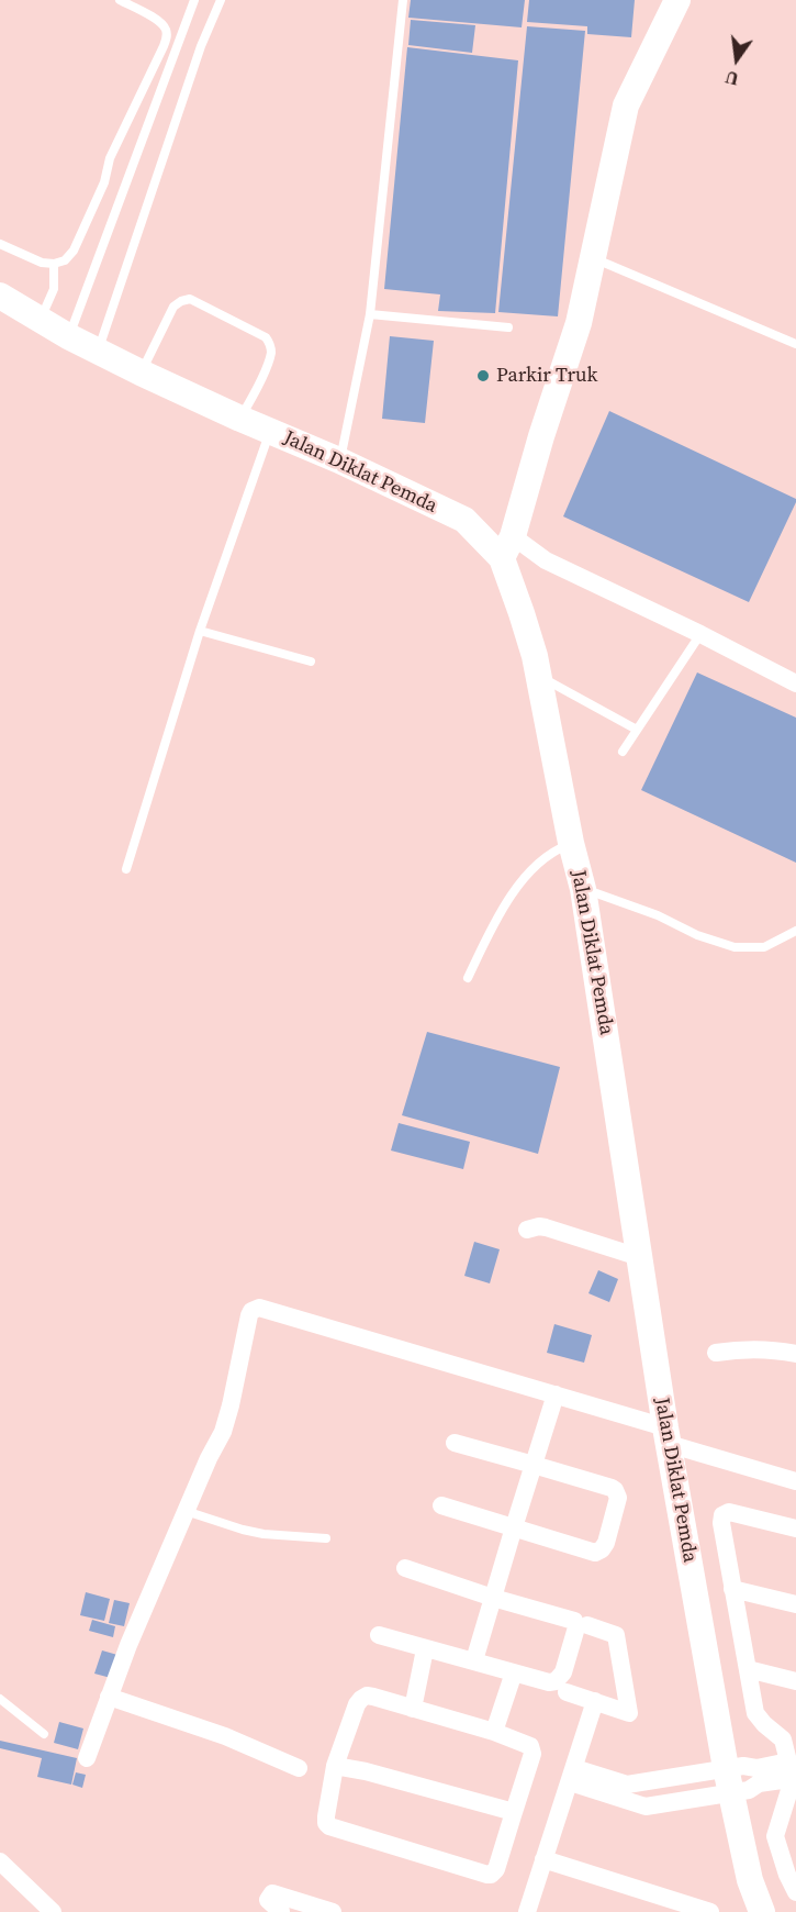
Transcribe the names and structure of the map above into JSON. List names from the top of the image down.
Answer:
{
  "streets": {
    "street": ["Jalan Diklat Pemda"]
  },
  "places": ["Parkir Truk"],
  "north": "bottom"
}
